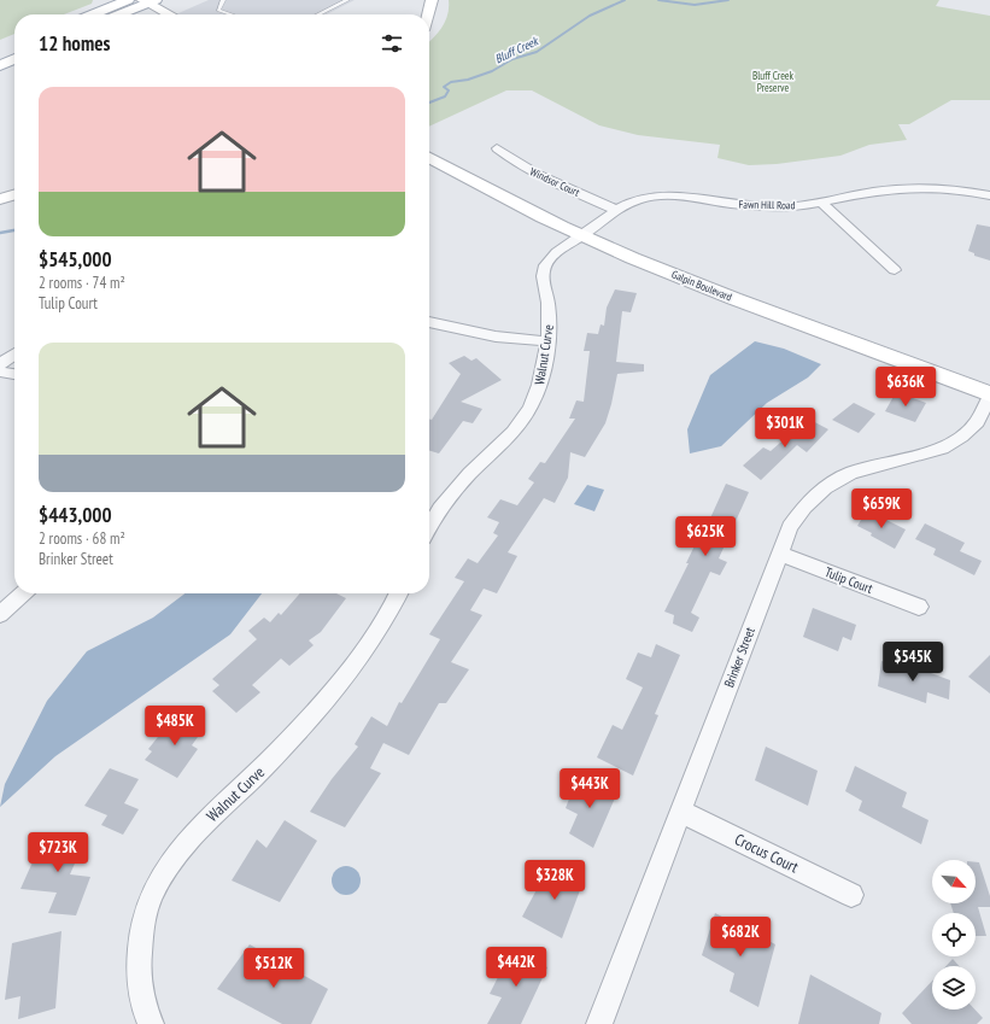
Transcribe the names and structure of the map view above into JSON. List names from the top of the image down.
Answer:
{
  "streets": {
    "street": [
      "Windsor Court",
      "Fawn Hill Road",
      "Galpin Boulevard",
      "Walnut Curve",
      "Tulip Court",
      "Brinker Street",
      "Crocus Court"
    ]
  },
  "crossings": [
    ["Windsor Court", "Fawn Hill Road"],
    ["Fawn Hill Road", "Galpin Boulevard"],
    ["Fawn Hill Road", "Walnut Curve"],
    ["Galpin Boulevard", "Walnut Curve"],
    ["Galpin Boulevard", "Brinker Street"],
    ["Tulip Court", "Brinker Street"],
    ["Brinker Street", "Crocus Court"]
  ],
  "water": ["Bluff Creek"],
  "parks": ["Bluff Creek Preserve"],
  "north": "bottom right",
  "page": {
    "heading": "12 homes",
    "list": [
      {
        "name": "$545,000",
        "note": "2 rooms · 74 m² · Tulip Court"
      },
      {
        "name": "$443,000",
        "note": "2 rooms · 68 m² · Brinker Street"
      }
    ],
    "price": [
      "$636K",
      "$301K",
      "$659K",
      "$625K",
      "$545K",
      "$485K",
      "$443K",
      "$723K",
      "$328K",
      "$682K",
      "$442K",
      "$512K"
    ]
  }
}
